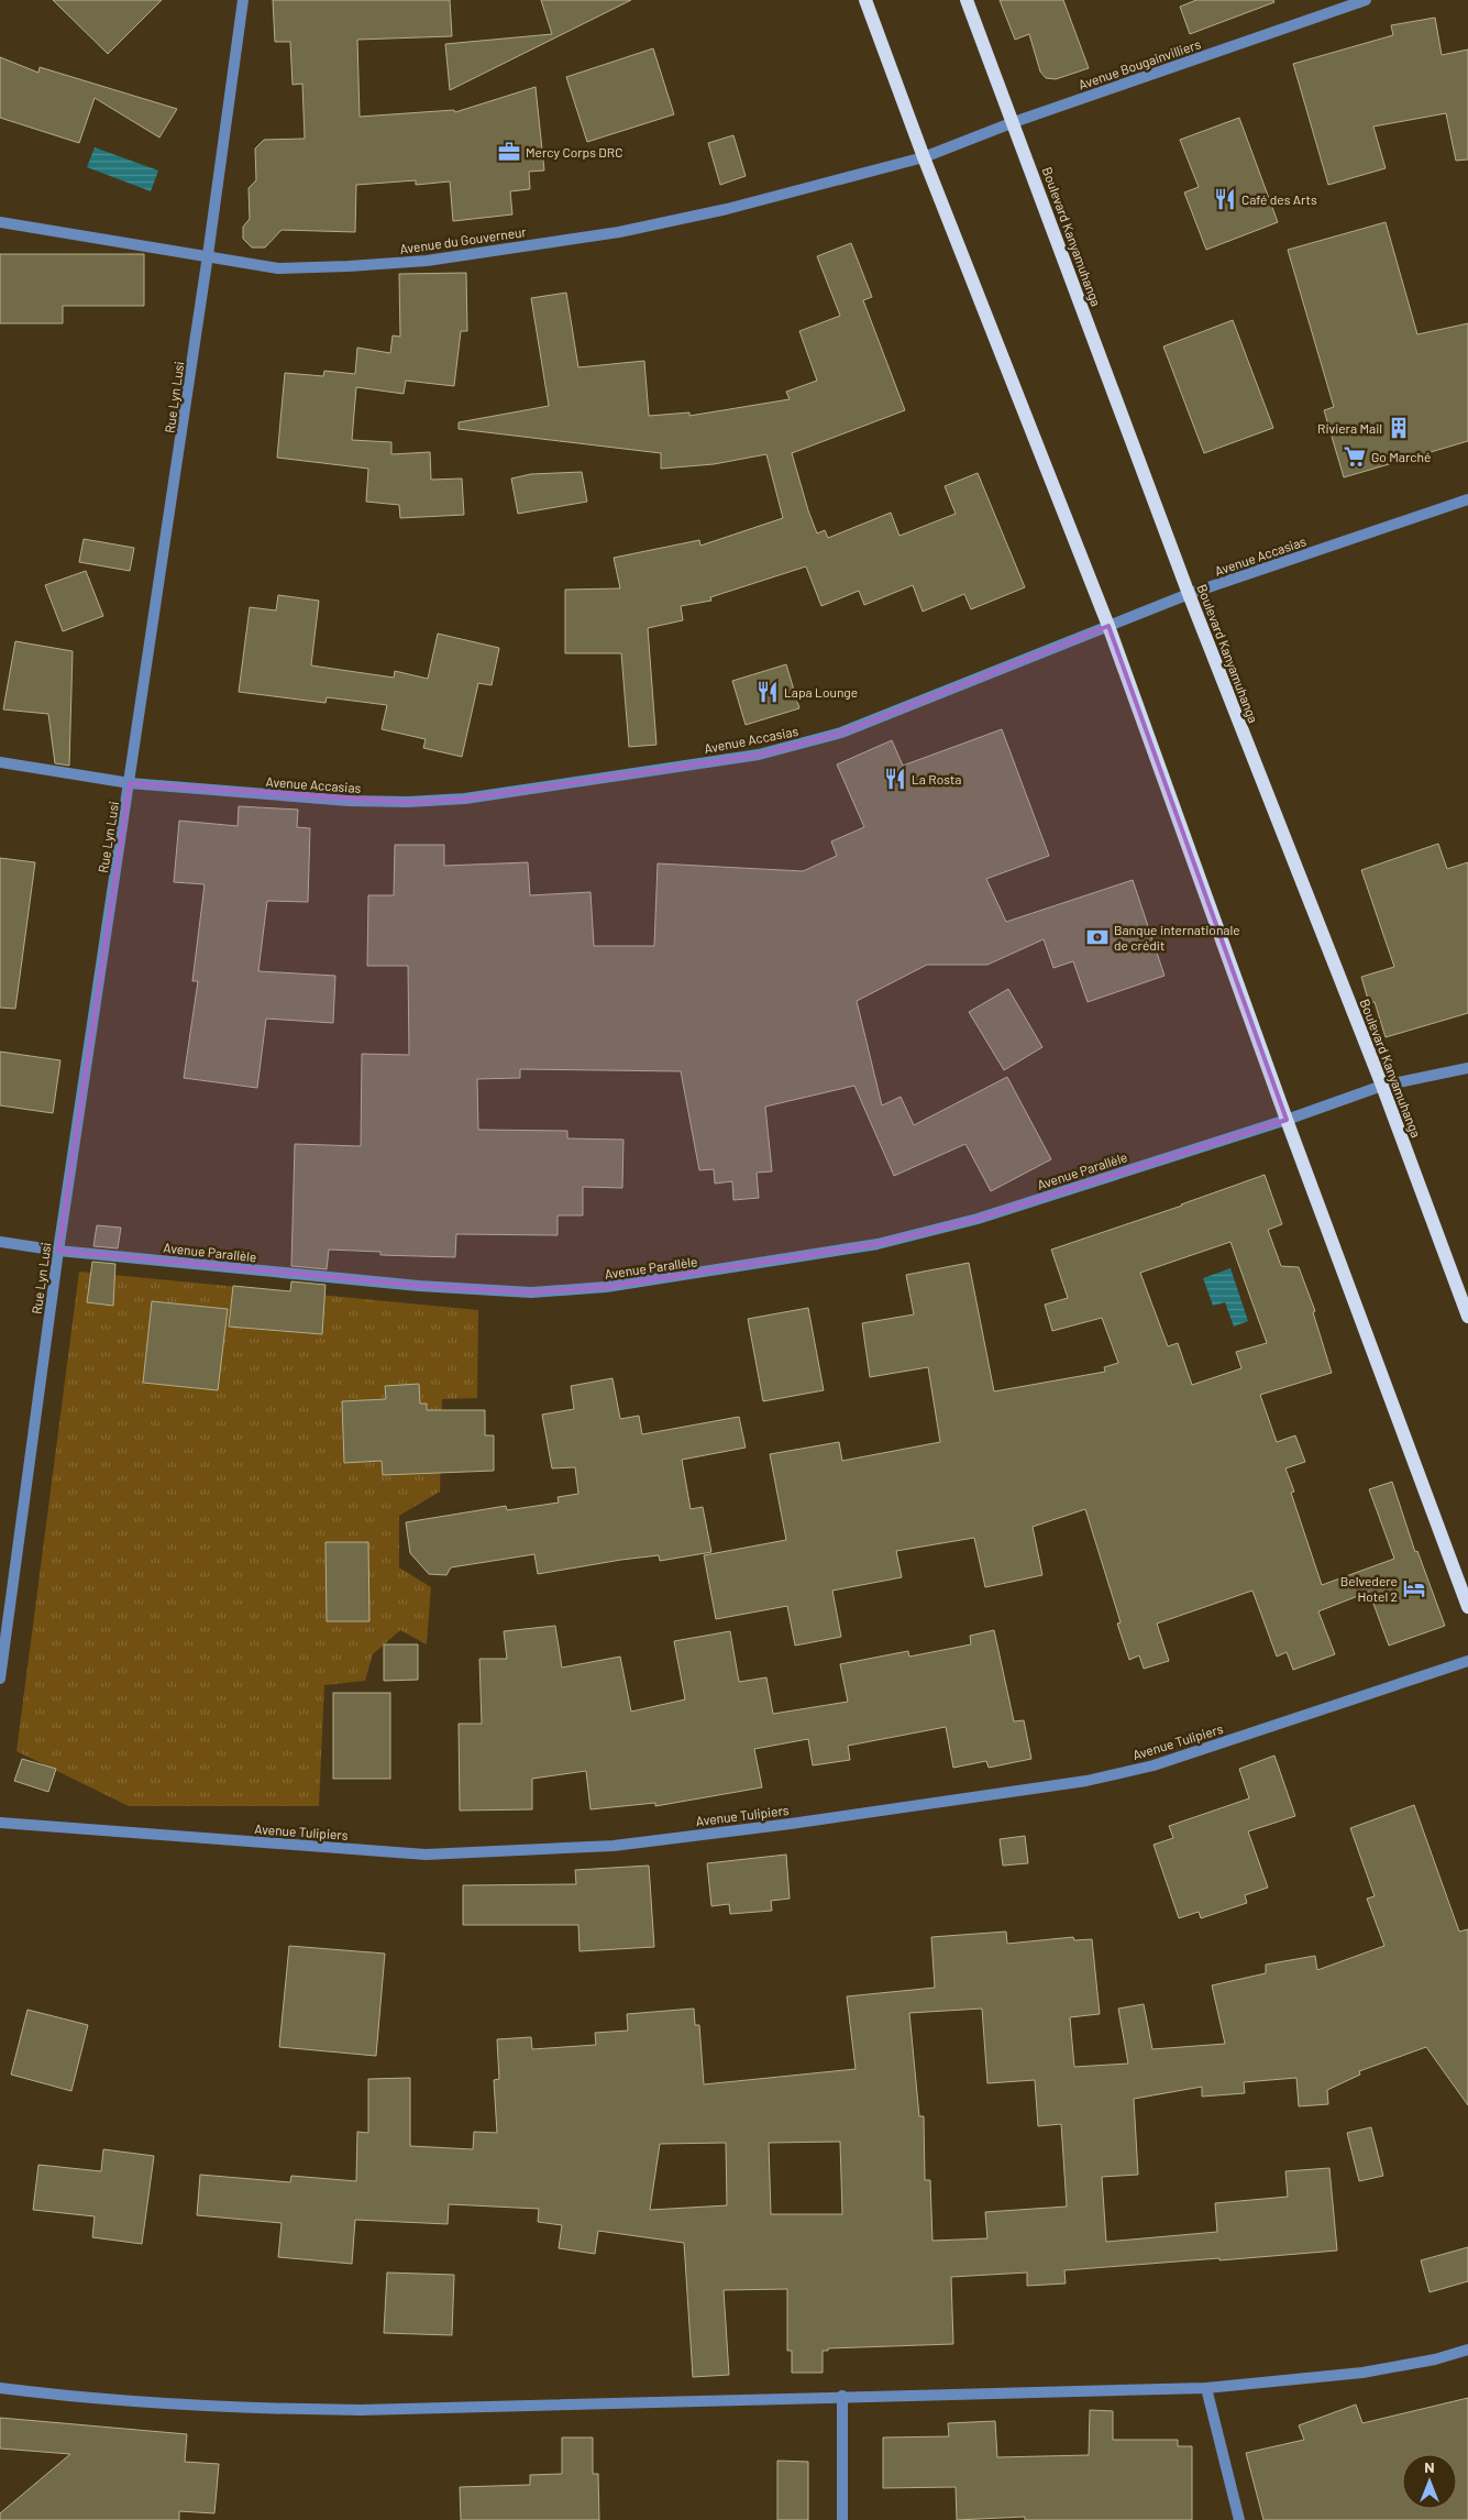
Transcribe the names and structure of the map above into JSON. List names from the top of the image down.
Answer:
{
  "streets": {
    "main road": ["Boulevard Kanyamuhanga"],
    "street": [
      "Avenue Bougainvilliers",
      "Avenue du Gouverneur",
      "Rue Lyn Lusi",
      "Avenue Accasias",
      "Avenue Parallèle",
      "Avenue Tulipiers"
    ]
  },
  "crossings": [
    ["Avenue Bougainvilliers", "Boulevard Kanyamuhanga"],
    ["Avenue Bougainvilliers", "Avenue du Gouverneur"],
    ["Boulevard Kanyamuhanga", "Avenue Accasias"],
    ["Boulevard Kanyamuhanga", "Avenue Parallèle"],
    ["Avenue du Gouverneur", "Rue Lyn Lusi"],
    ["Rue Lyn Lusi", "Avenue Accasias"],
    ["Rue Lyn Lusi", "Avenue Parallèle"]
  ],
  "places": {
    "office": ["Mercy Corps DRC"],
    "restaurant": ["Café des Arts", "Lapa Lounge", "La Rosta"],
    "building": ["Riviera Mail"],
    "supermarket": ["Go Marché"],
    "bank": ["Banque internationale de crédit"],
    "hotel": ["Belvedere Hotel 2"]
  },
  "north": "top"
}
